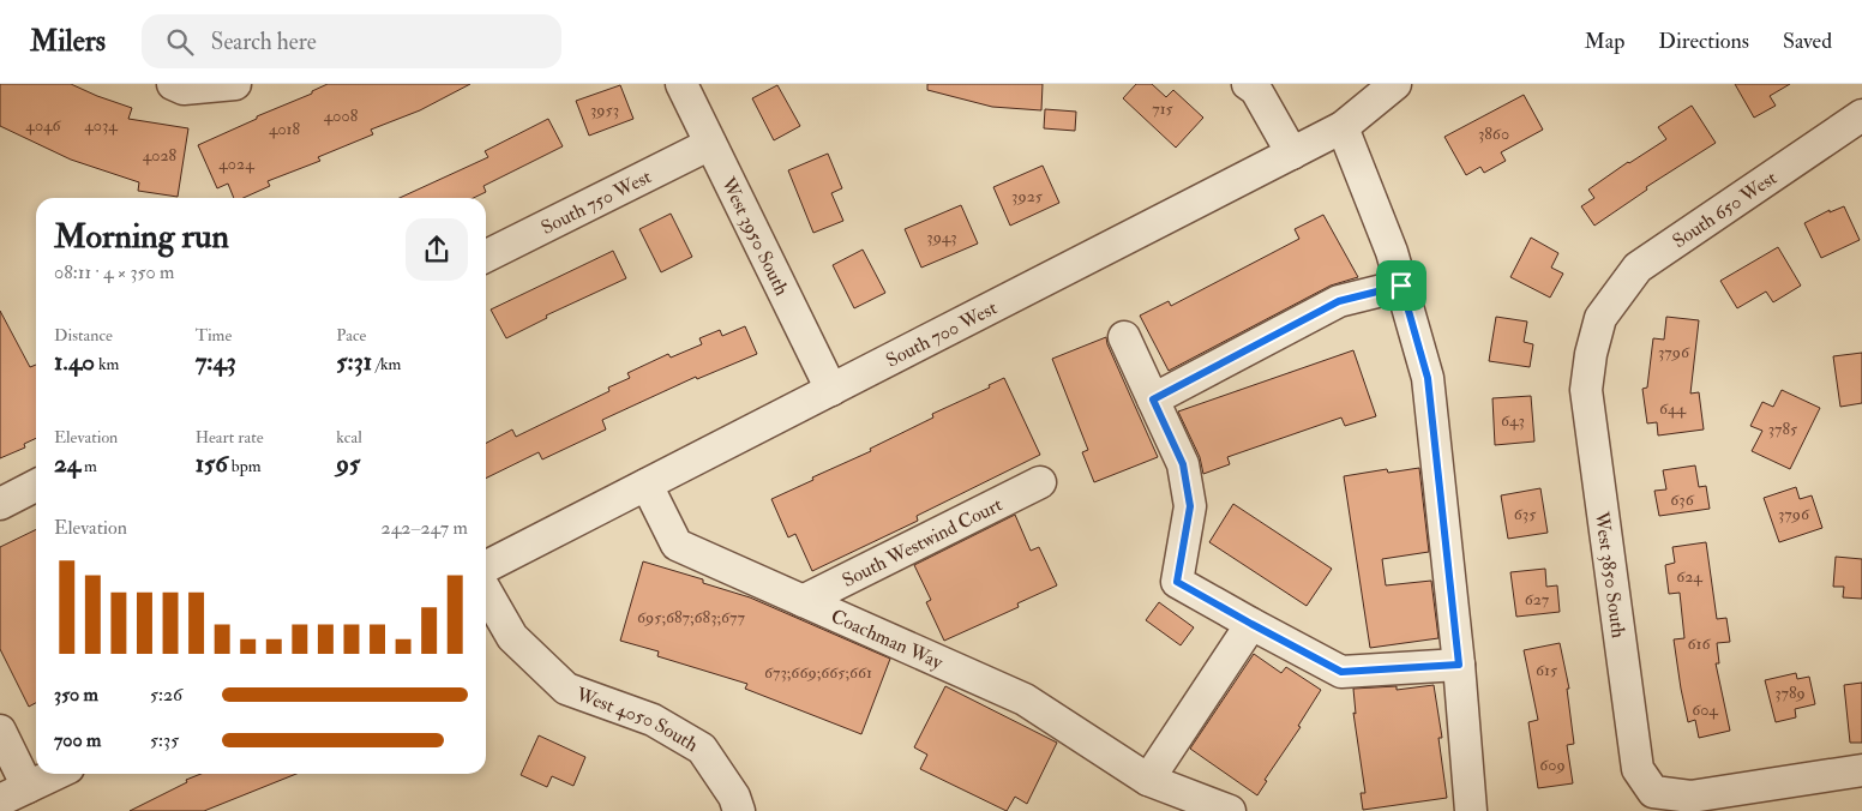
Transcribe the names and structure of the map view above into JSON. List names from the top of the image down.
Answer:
{
  "streets": {
    "street": [
      "South 750 West",
      "South 650 West",
      "West 3950 South",
      "South 700 West",
      "South Westwind Court",
      "West 3850 South",
      "Coachman Way",
      "West 4050 South"
    ]
  },
  "crossings": [
    ["South 750 West", "West 3950 South"],
    ["South 650 West", "West 3850 South"],
    ["West 3950 South", "South 700 West"],
    ["South 700 West", "Coachman Way"],
    ["South Westwind Court", "Coachman Way"]
  ],
  "house_numbers": [
    "715",
    "3953",
    "4008",
    "4046",
    "4034",
    "4018",
    "3860",
    "4028",
    "4024",
    "3925",
    "3943",
    "3796",
    "644",
    "643",
    "3785",
    "636",
    "635",
    "3796",
    "624",
    "627",
    "695;687;683;677",
    "616",
    "615",
    "673;669;665;661",
    "3789",
    "604",
    "609"
  ],
  "page": {
    "header": "Milers",
    "search": "Search here",
    "nav": ["Map", "Directions", "Saved"],
    "heading": ["Morning run", "08:11 · 4 × 350 m"],
    "stats": [
      ["Distance", "1.40 km"],
      ["Time", "7:43"],
      ["Pace", "5:31 /km"],
      ["Elevation", "24 m"],
      ["Heart rate", "156 bpm"],
      ["kcal", "95"]
    ],
    "chart": ["Elevation", "242–247 m"],
    "list": [
      {
        "name": "350 m",
        "note": "5:26"
      },
      {
        "name": "700 m",
        "note": "5:35"
      }
    ]
  }
}
